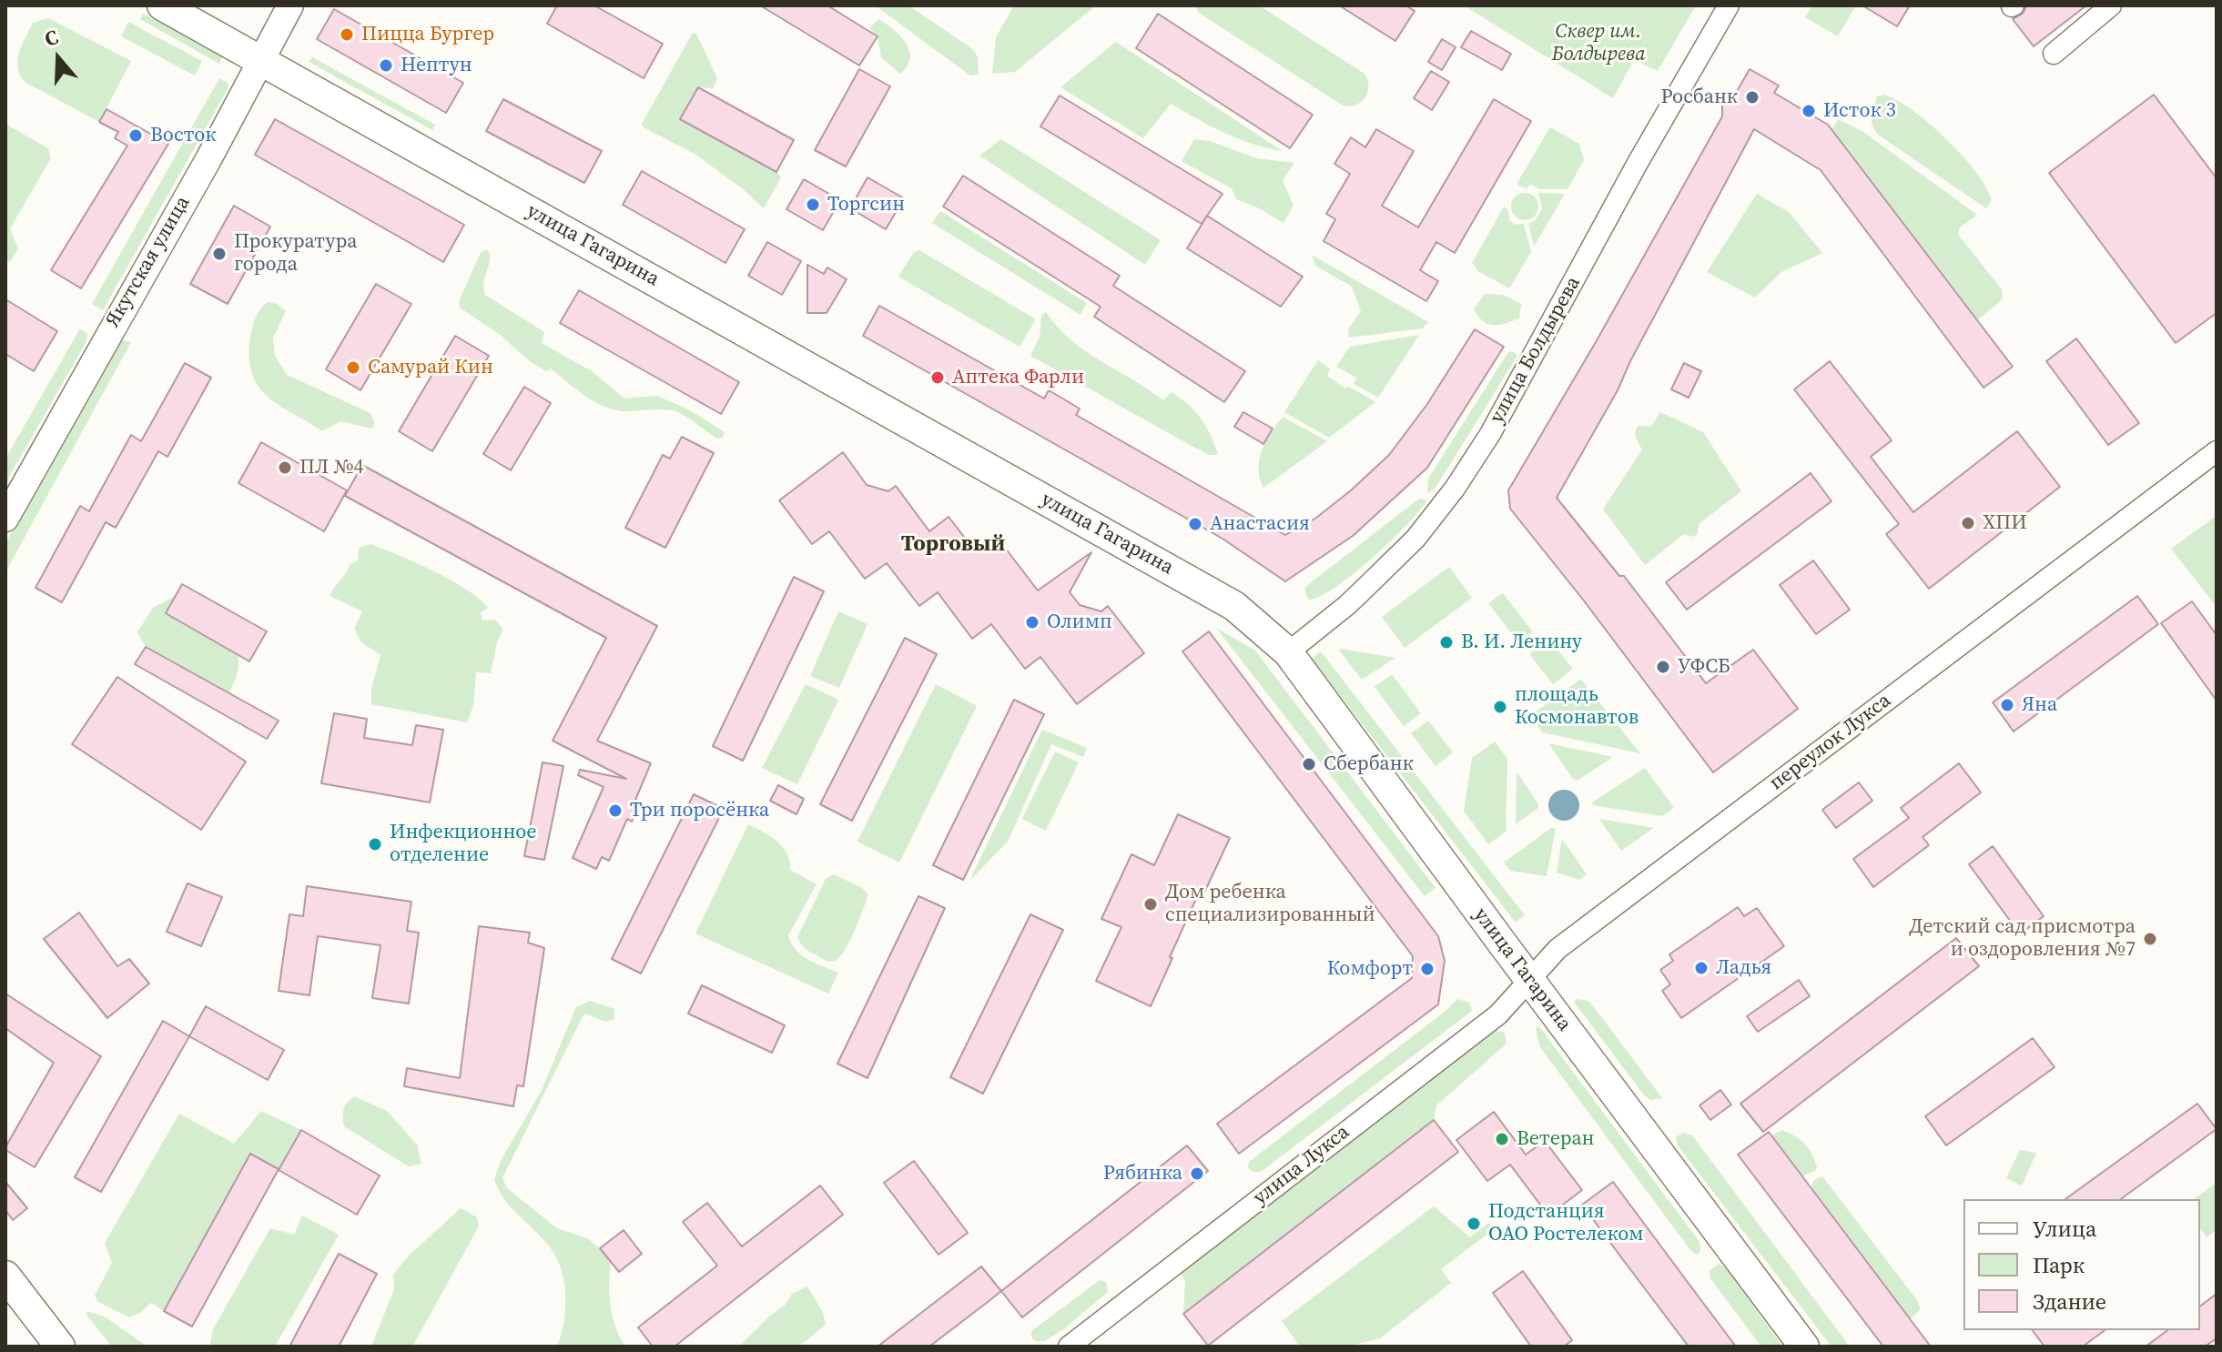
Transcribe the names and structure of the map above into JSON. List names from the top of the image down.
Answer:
{
  "streets": {
    "main road": ["улица Гагарина"],
    "street": [
      "Якутская улица",
      "улица Болдырева",
      "переулок Лукса",
      "улица Лукса"
    ]
  },
  "crossings": [
    ["улица Гагарина", "Якутская улица"],
    ["улица Гагарина", "улица Болдырева"],
    ["улица Гагарина", "переулок Лукса"],
    ["улица Гагарина", "улица Лукса"],
    ["переулок Лукса", "улица Лукса"]
  ],
  "districts": ["Торговый"],
  "parks": ["Сквер им. Болдырева"],
  "places": [
    "Пицца Бургер",
    "Нептун",
    "Росбанк",
    "Исток 3",
    "Восток",
    "Торгсин",
    "Прокуратура города",
    "Самурай Кин",
    "Аптека Фарли",
    "ПЛ №4",
    "ХПИ",
    "Анастасия",
    "Олимп",
    "В. И. Ленину",
    "УФСБ",
    "Яна",
    "площадь Космонавтов",
    "Сбербанк",
    "Три поросёнка",
    "Инфекционное отделение",
    "Дом ребенка специализированный",
    "Детский сад присмотра и оздоровления №7",
    "Ладья",
    "Комфорт",
    "Ветеран",
    "Рябинка",
    "Подстанция ОАО Ростелеком"
  ],
  "legend": ["Улица", "Парк", "Здание"],
  "north": "top"
}
